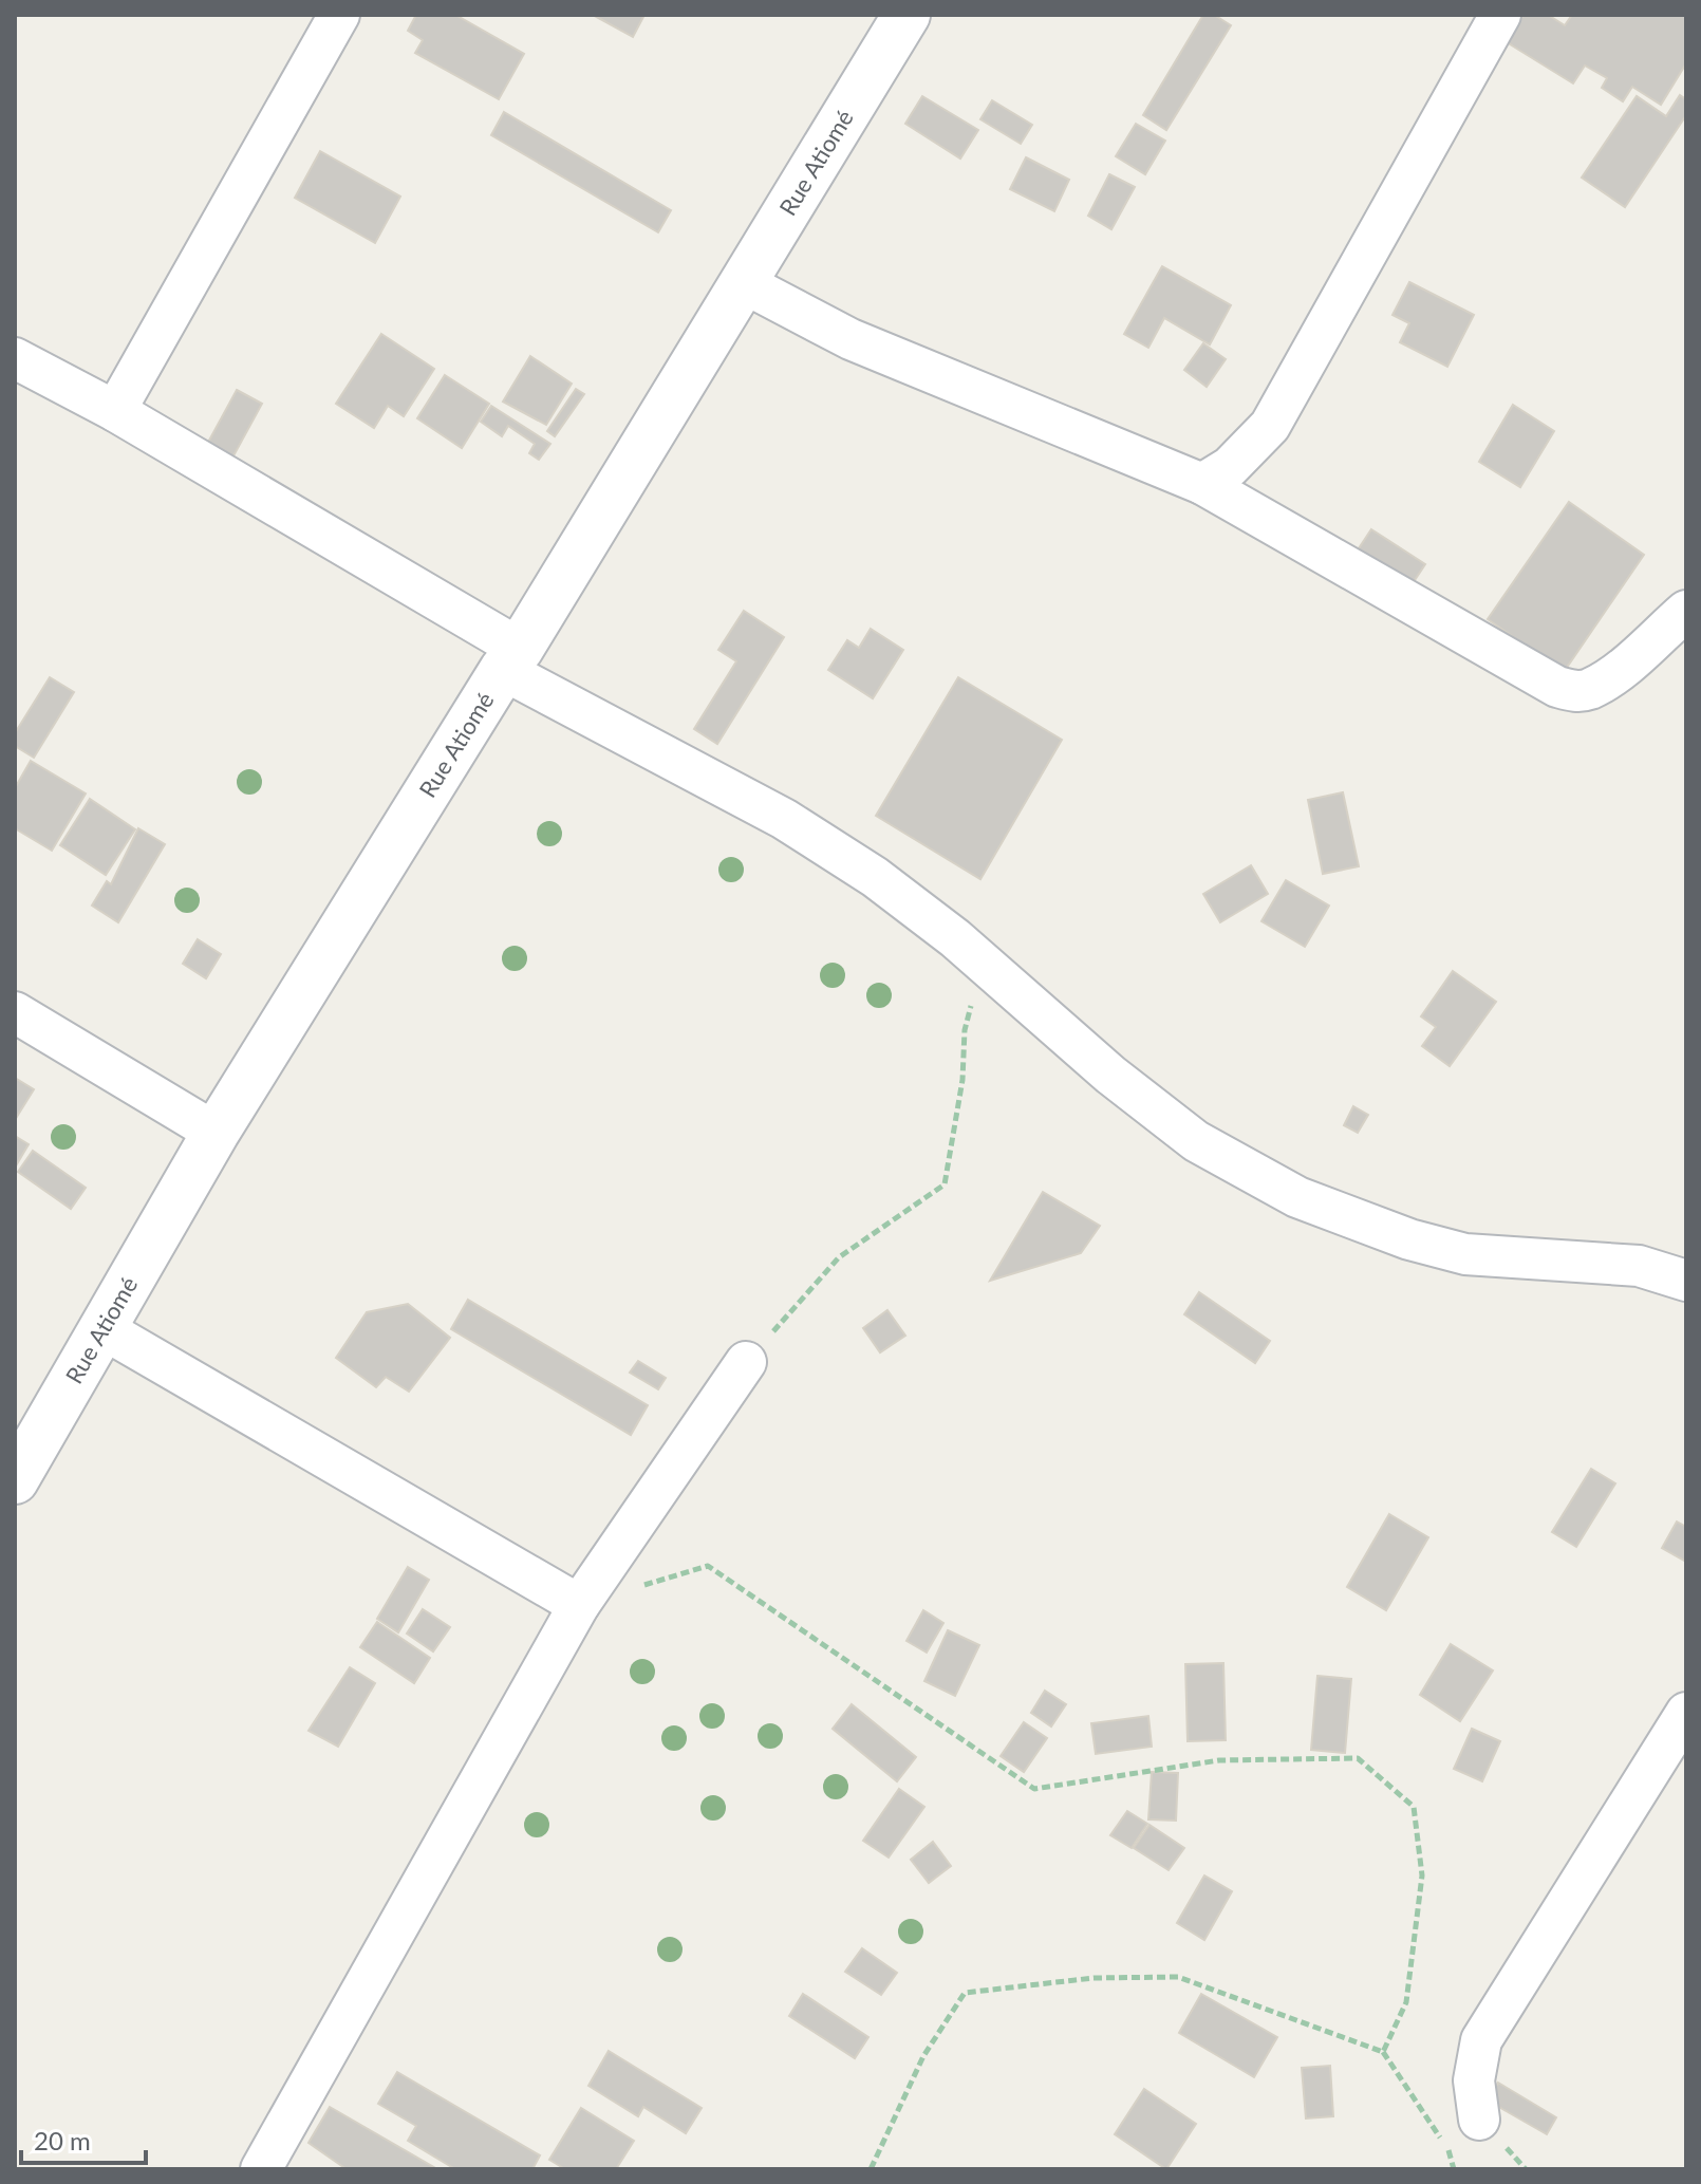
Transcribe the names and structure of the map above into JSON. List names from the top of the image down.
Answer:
{
  "streets": {
    "street": ["Rue Atiomé"]
  },
  "scale_bar": "20 m"
}
